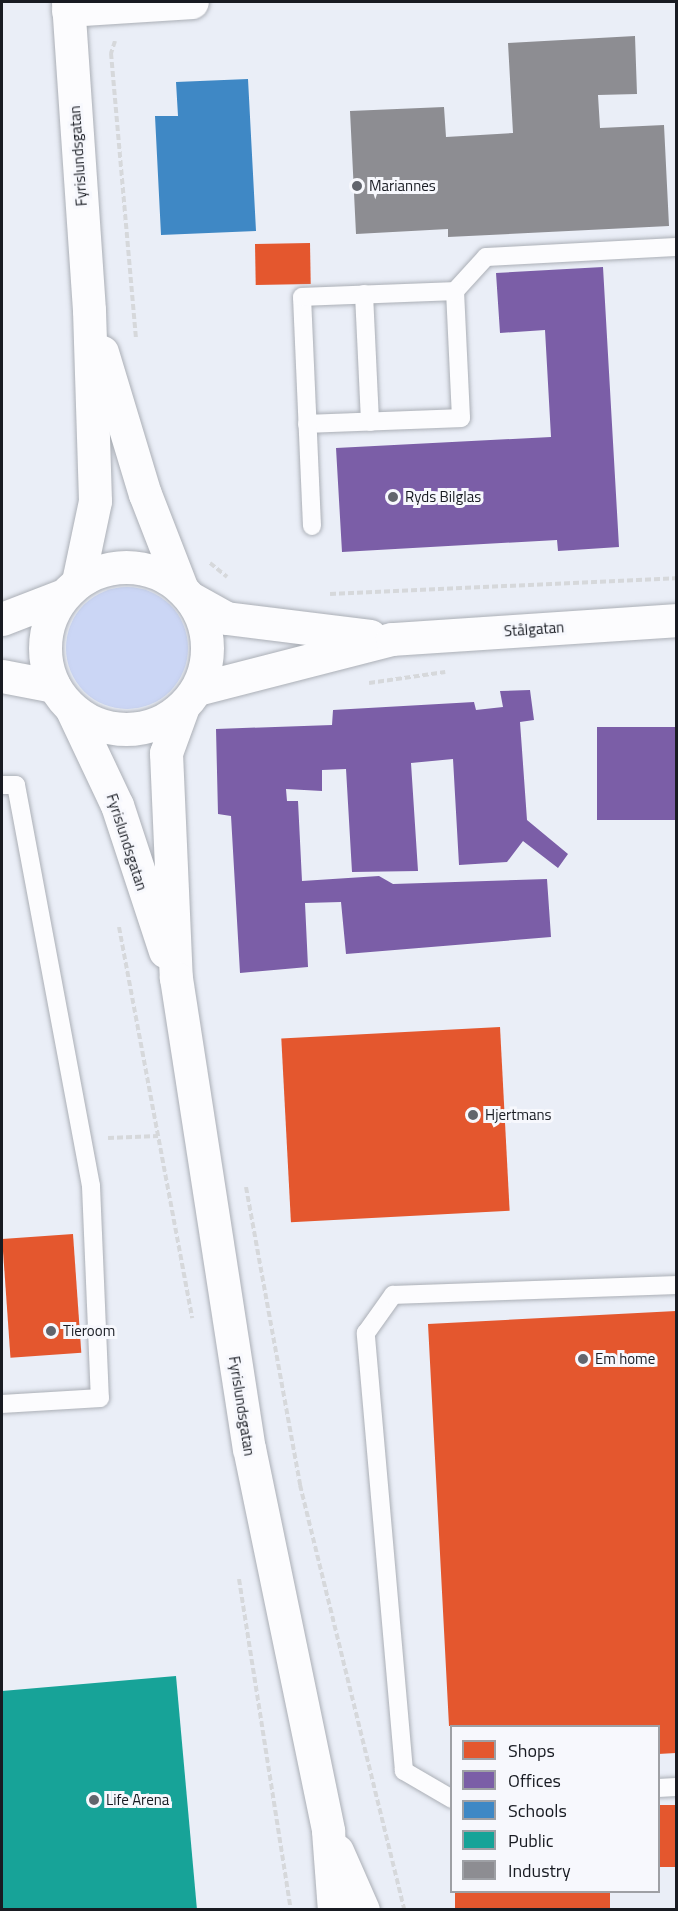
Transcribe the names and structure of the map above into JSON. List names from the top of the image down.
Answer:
{
  "streets": {
    "main road": ["Fyrislundsgatan", "Stålgatan"]
  },
  "crossings": [
    ["Fyrislundsgatan", "Stålgatan"]
  ],
  "places": [
    "Mariannes",
    "Ryds Bilglas",
    "Hjertmans",
    "Tieroom",
    "Em home",
    "Life Arena"
  ],
  "legend": [
    "Shops",
    "Offices",
    "Schools",
    "Public",
    "Industry"
  ]
}
